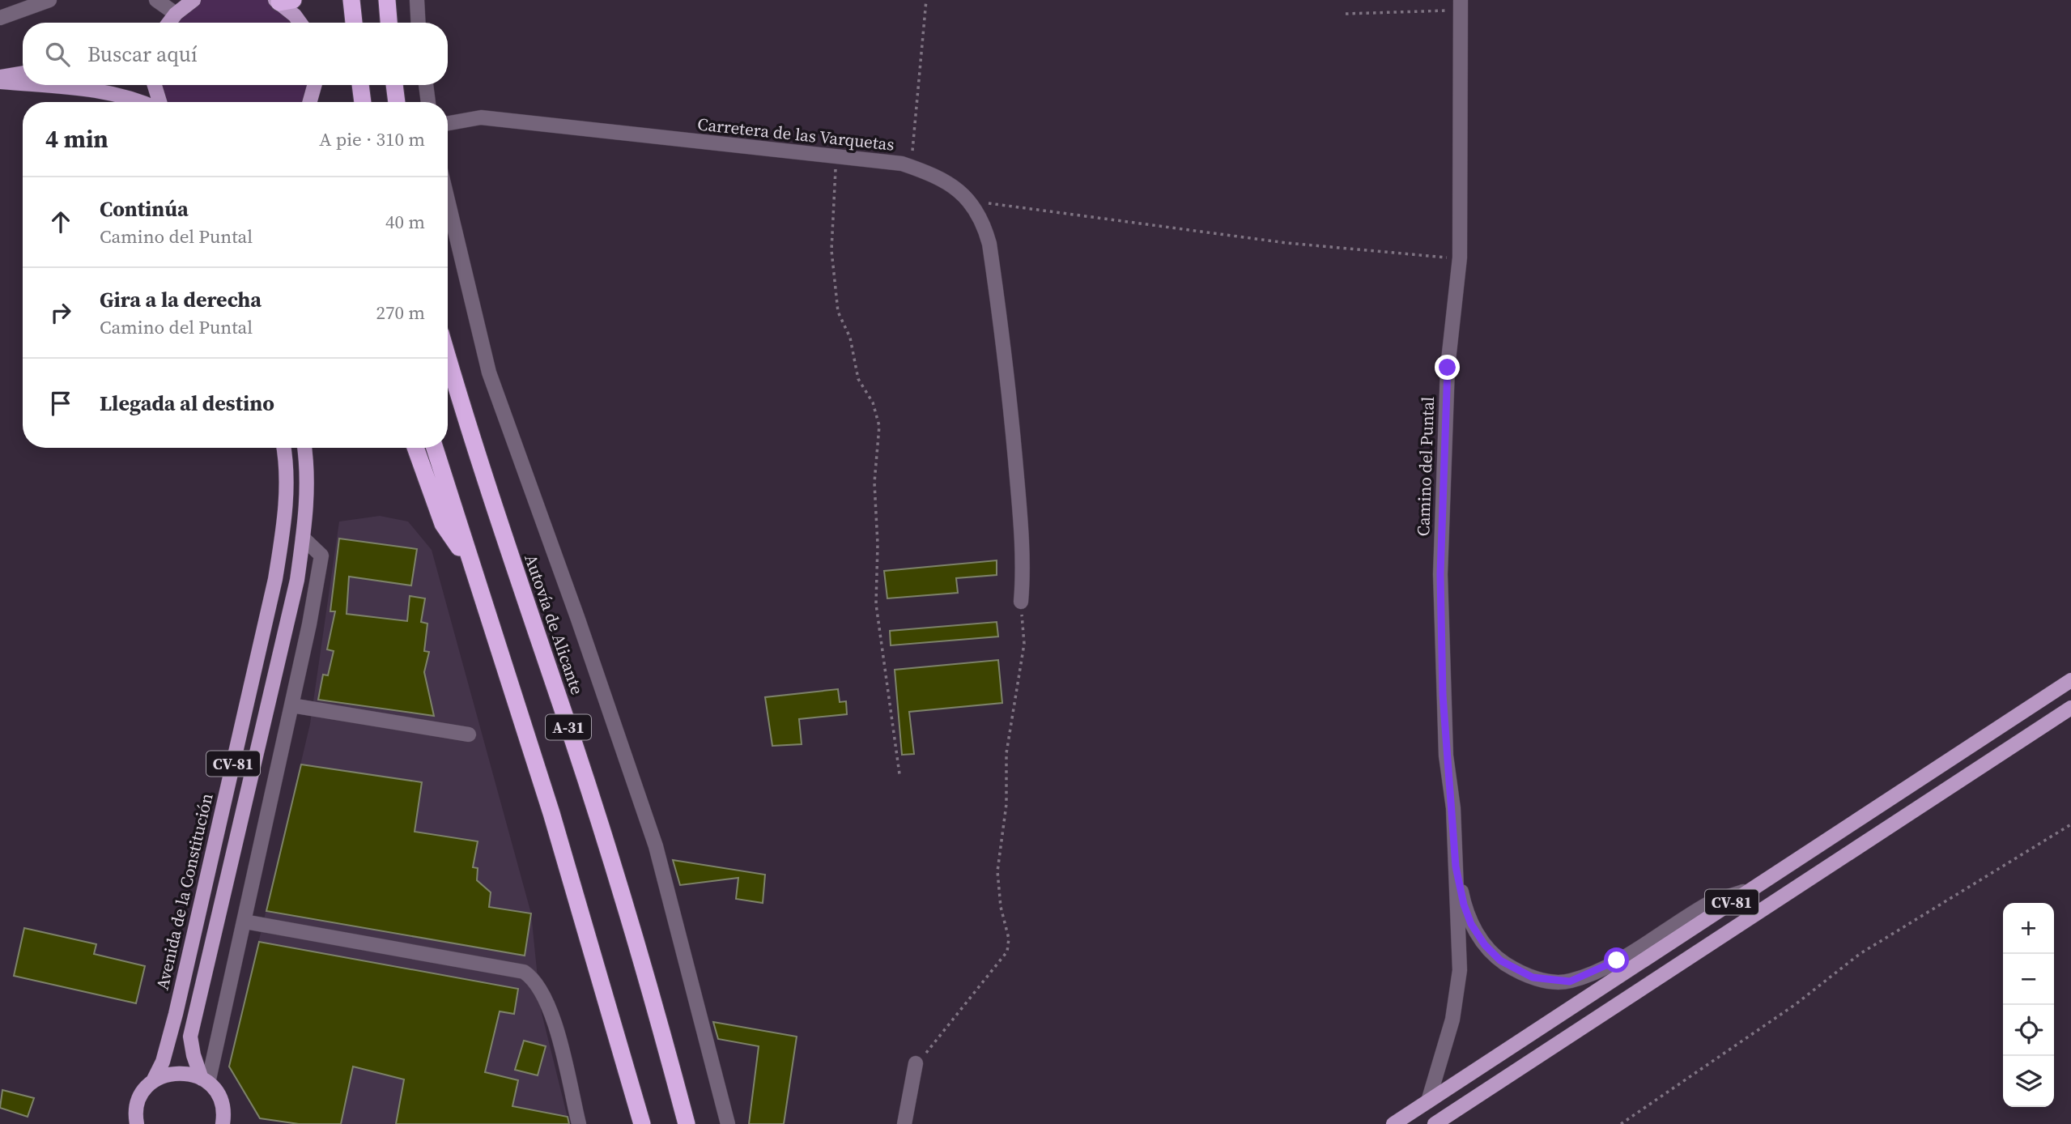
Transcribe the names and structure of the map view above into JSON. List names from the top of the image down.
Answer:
{
  "streets": {
    "highway": ["Autovía de Alicante", "A-31"],
    "main road": ["CV-81", "Avenida de la Constitución"],
    "street": ["Carretera de las Varquetas", "Camino del Puntal"]
  },
  "crossings": [
    ["Camino del Puntal", "CV-81"],
    ["CV-81", "Avenida de la Constitución"]
  ],
  "page": {
    "search": "Buscar aquí",
    "heading": ["4 min", "A pie · 310 m"],
    "list": [
      ["Continúa", "Camino del Puntal", "40 m"],
      ["Gira a la derecha", "Camino del Puntal", "270 m"],
      "Llegada al destino"
    ],
    "map_buttons": ["+", "−"]
  }
}
